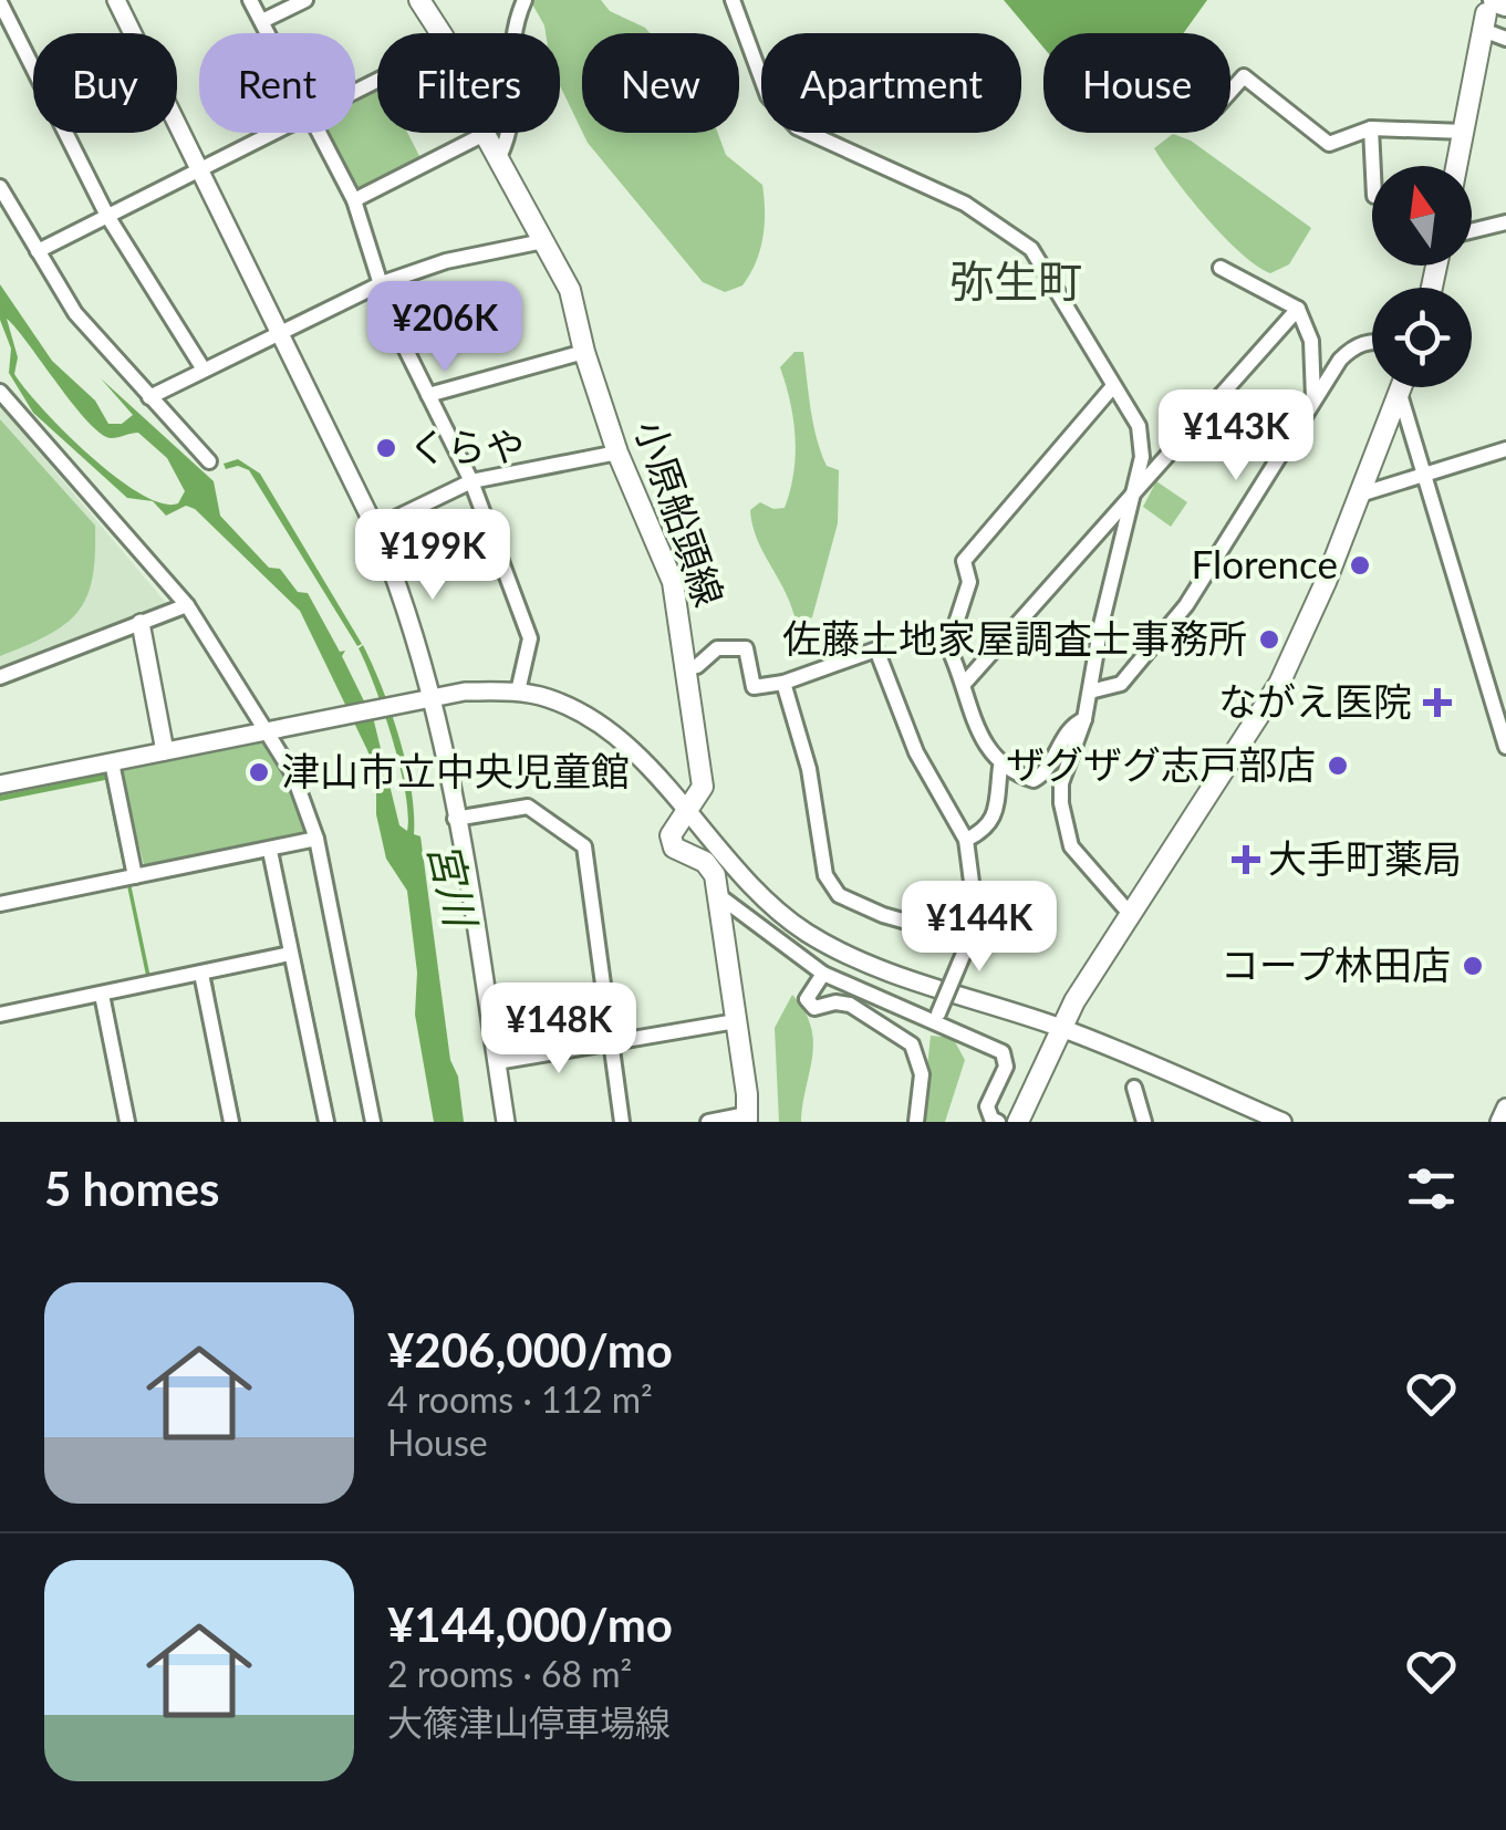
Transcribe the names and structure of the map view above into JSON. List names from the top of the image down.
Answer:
{
  "streets": {
    "main road": ["小原船頭線"]
  },
  "districts": ["弥生町"],
  "water": ["宮川"],
  "places": {
    "other": [
      "くらや",
      "Florence",
      "佐藤土地家屋調査士事務所",
      "ザグザグ志戸部店",
      "津山市立中央児童館",
      "コープ林田店"
    ],
    "health": ["ながえ医院", "大手町薬局"]
  },
  "north": "top",
  "page": {
    "chip": [
      "Buy",
      "Rent",
      "Filters",
      "New",
      "Apartment",
      "House"
    ],
    "price": [
      "¥206K",
      "¥143K",
      "¥199K",
      "¥144K",
      "¥148K"
    ],
    "heading": "5 homes",
    "list": [
      {
        "name": "¥206,000/mo",
        "note": "4 rooms · 112 m² · House"
      },
      {
        "name": "¥144,000/mo",
        "note": "2 rooms · 68 m² · 大篠津山停車場線"
      }
    ]
  }
}
